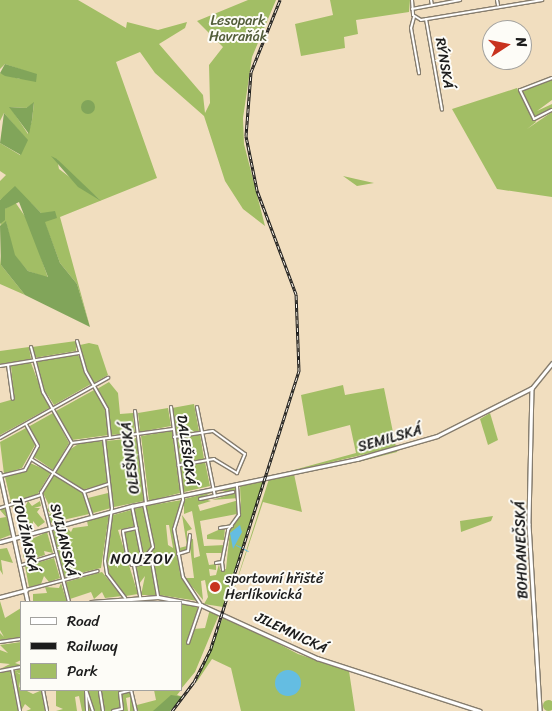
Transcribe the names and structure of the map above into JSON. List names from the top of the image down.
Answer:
{
  "streets": {
    "street": [
      "RÝNSKÁ",
      "SEMILSKÁ",
      "DALEŠICKÁ",
      "OLEŠNICKÁ",
      "TOUŽIMSKÁ",
      "SVIJANSKÁ",
      "BOHDANEČSKÁ",
      "JILEMNICKÁ"
    ]
  },
  "crossings": [
    ["SEMILSKÁ", "DALEŠICKÁ"],
    ["SEMILSKÁ", "OLEŠNICKÁ"],
    ["SEMILSKÁ", "TOUŽIMSKÁ"],
    ["SEMILSKÁ", "SVIJANSKÁ"],
    ["SEMILSKÁ", "BOHDANEČSKÁ"],
    ["DALEŠICKÁ", "JILEMNICKÁ"]
  ],
  "districts": ["NOUZOV"],
  "parks": ["Lesopark Havraňák"],
  "places": ["sportovní hřiště Herlíkovická"],
  "legend": ["Road", "Railway", "Park"],
  "north": "right"
}
